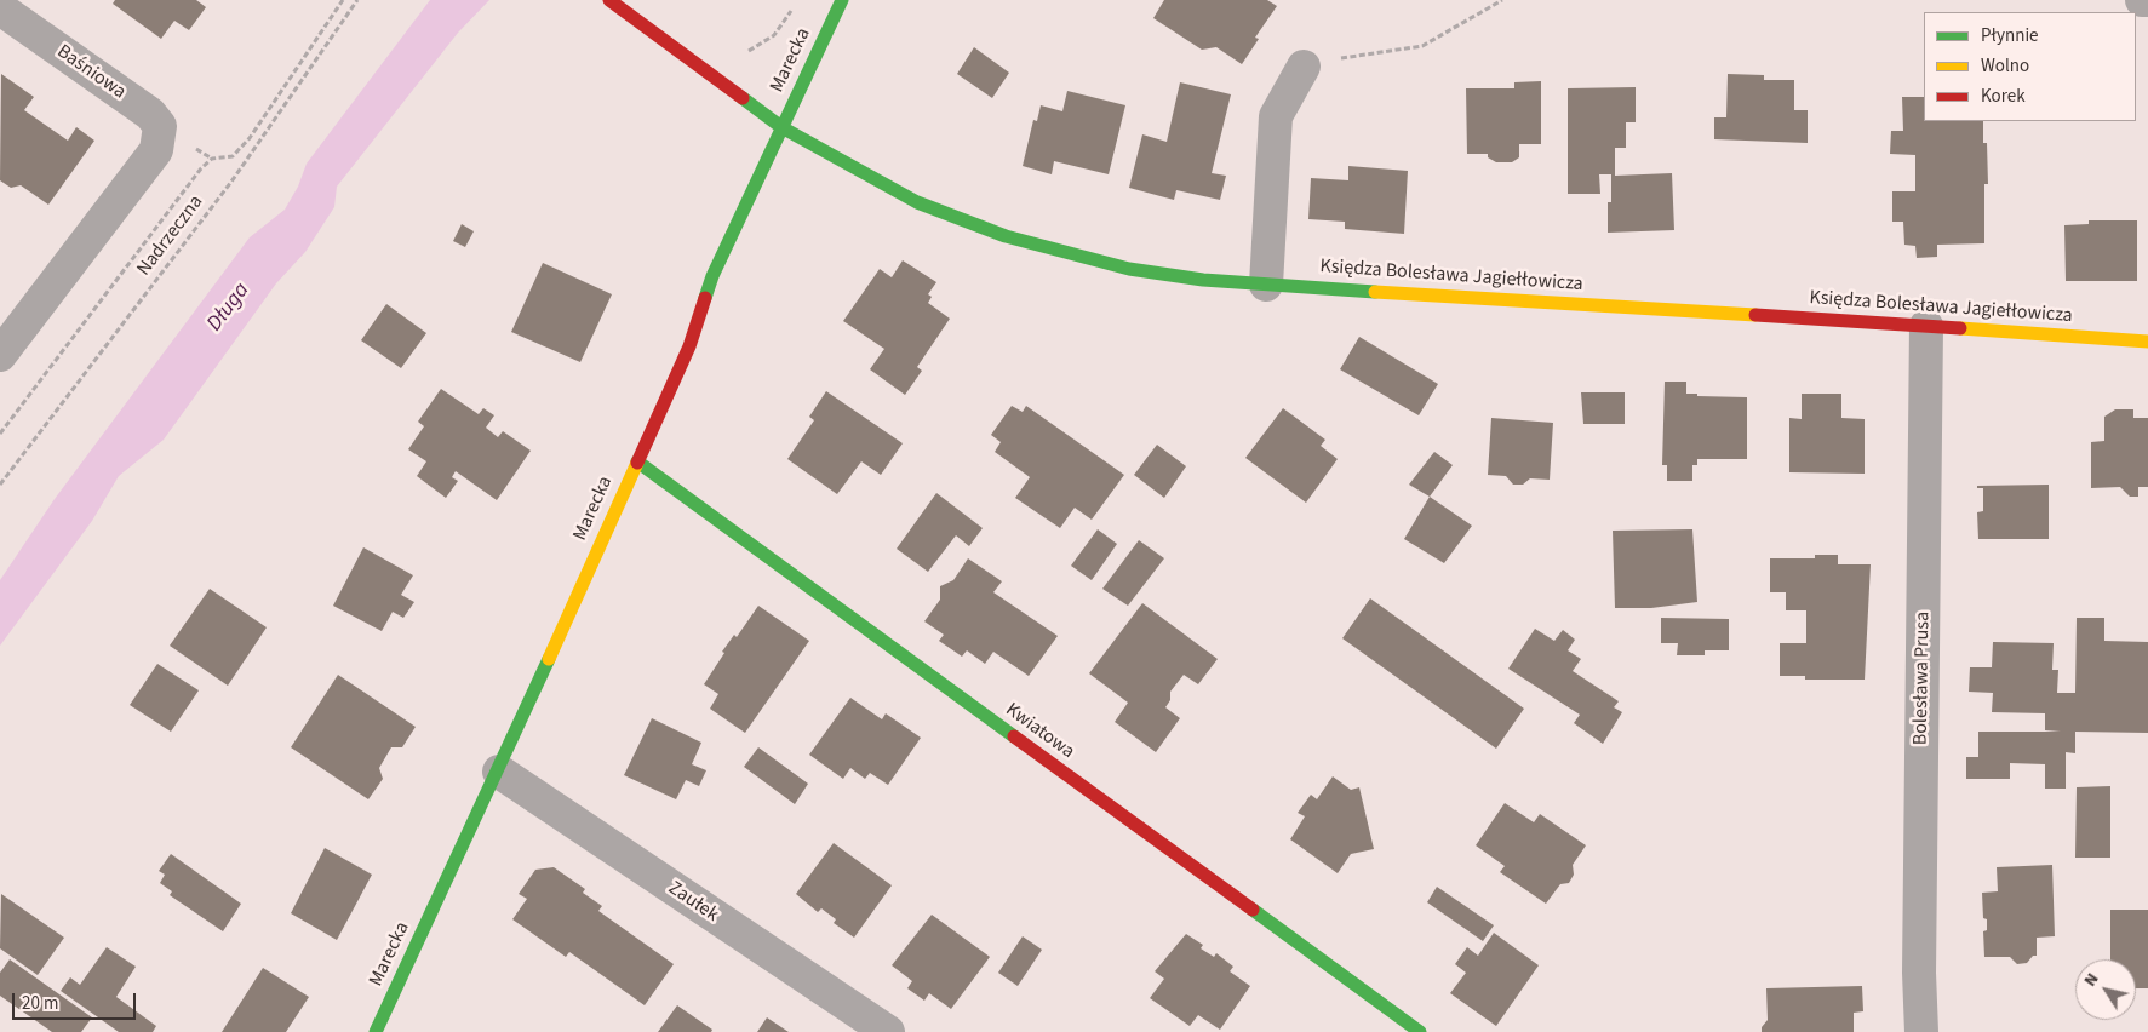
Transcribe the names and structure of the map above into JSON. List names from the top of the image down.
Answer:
{
  "streets": {
    "street": [
      "Marecka",
      "Baśniowa",
      "Księdza Bolesława Jagiełłowicza",
      "Bolesława Prusa",
      "Kwiatowa",
      "Zaułek"
    ],
    "path": ["Nadrzeczna"]
  },
  "crossings": [
    ["Marecka", "Księdza Bolesława Jagiełłowicza"],
    ["Marecka", "Kwiatowa"],
    ["Marecka", "Zaułek"],
    ["Księdza Bolesława Jagiełłowicza", "Bolesława Prusa"]
  ],
  "water": ["Długa"],
  "legend": ["Płynnie", "Wolno", "Korek"],
  "scale_bar": "20 m",
  "north": "top left"
}
